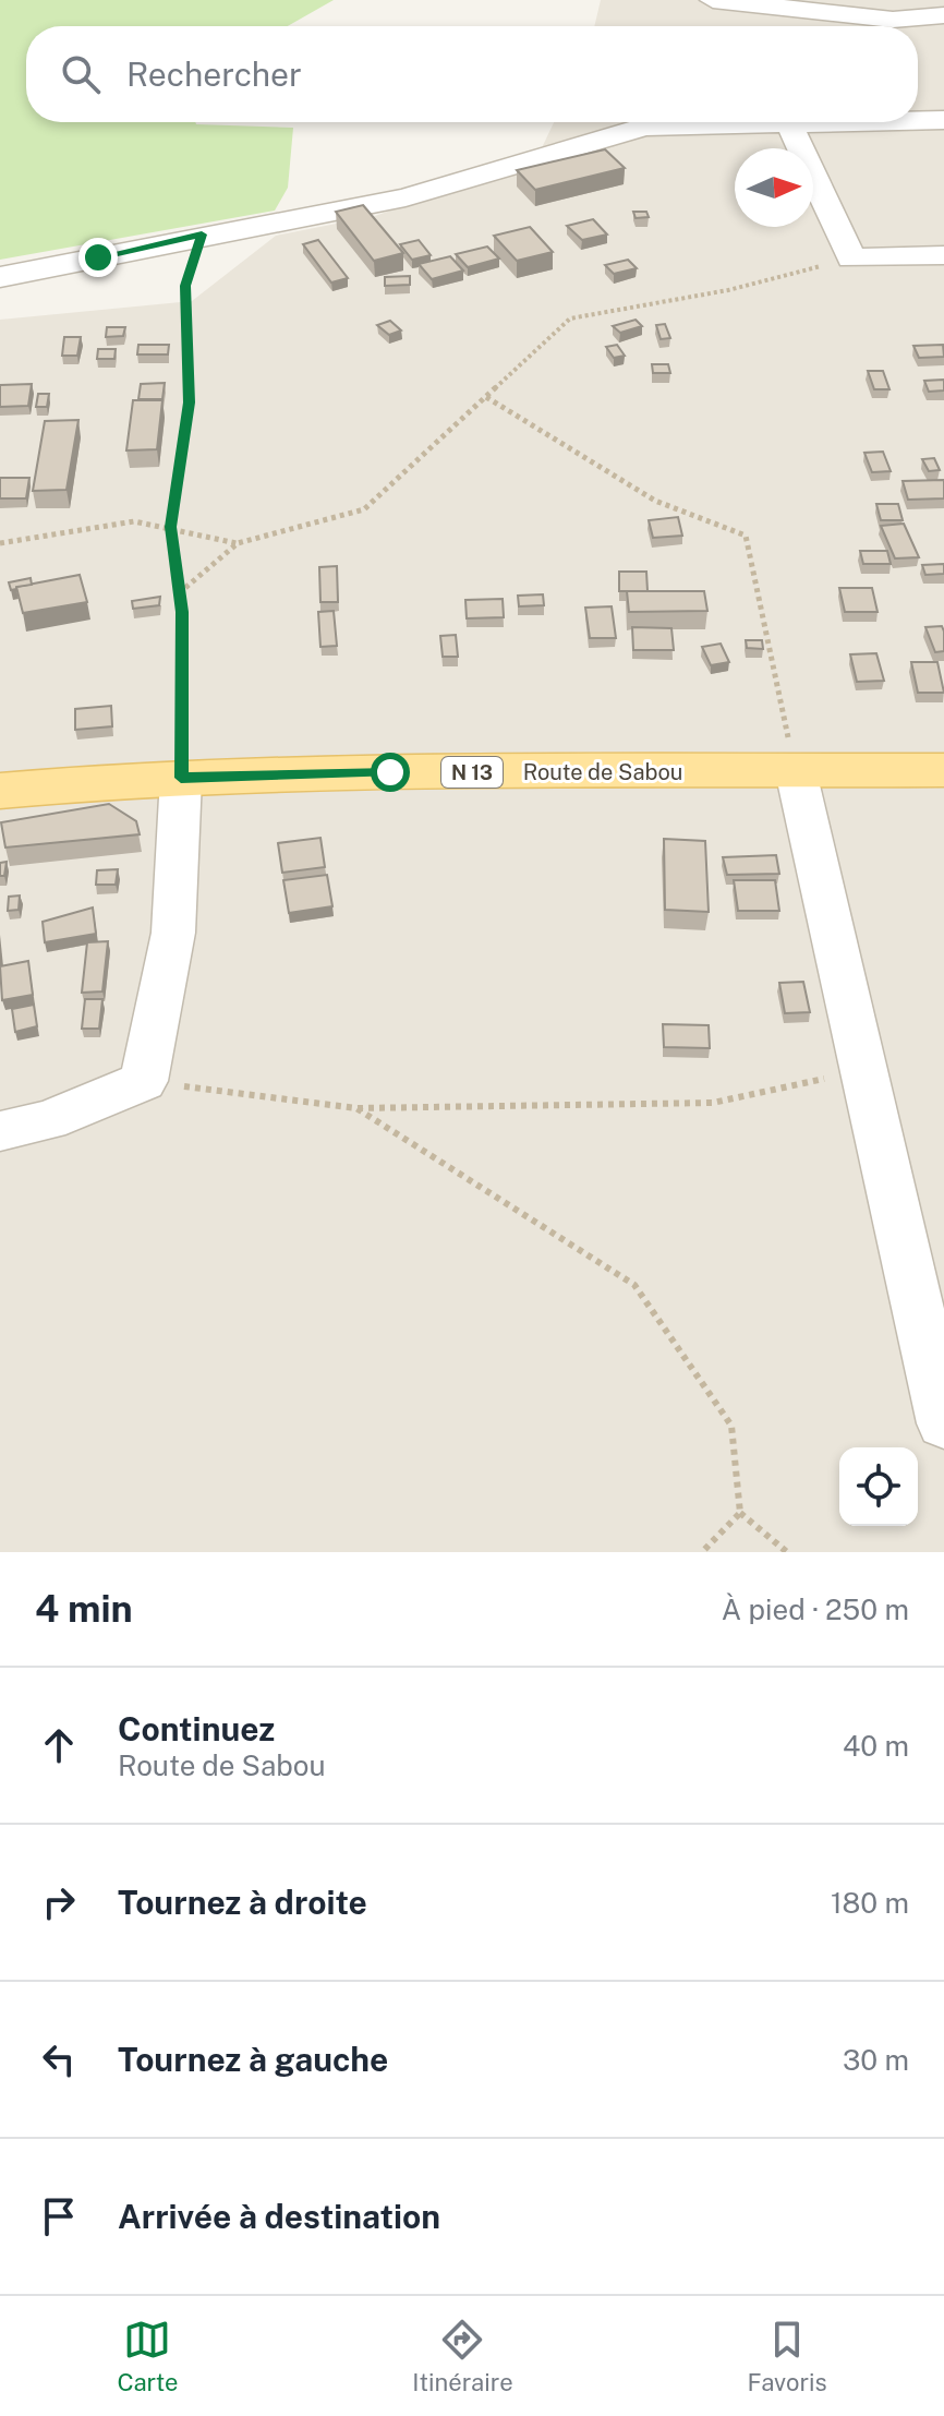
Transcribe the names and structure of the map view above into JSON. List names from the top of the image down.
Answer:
{
  "streets": {
    "main road": ["N 13", "Route de Sabou"]
  },
  "north": "right",
  "page": {
    "search": "Rechercher",
    "heading": ["4 min", "À pied · 250 m"],
    "list": [
      ["Continuez", "Route de Sabou", "40 m"],
      ["Tournez à droite", "180 m"],
      ["Tournez à gauche", "30 m"],
      "Arrivée à destination"
    ],
    "nav": ["Carte", "Itinéraire", "Favoris"]
  }
}
